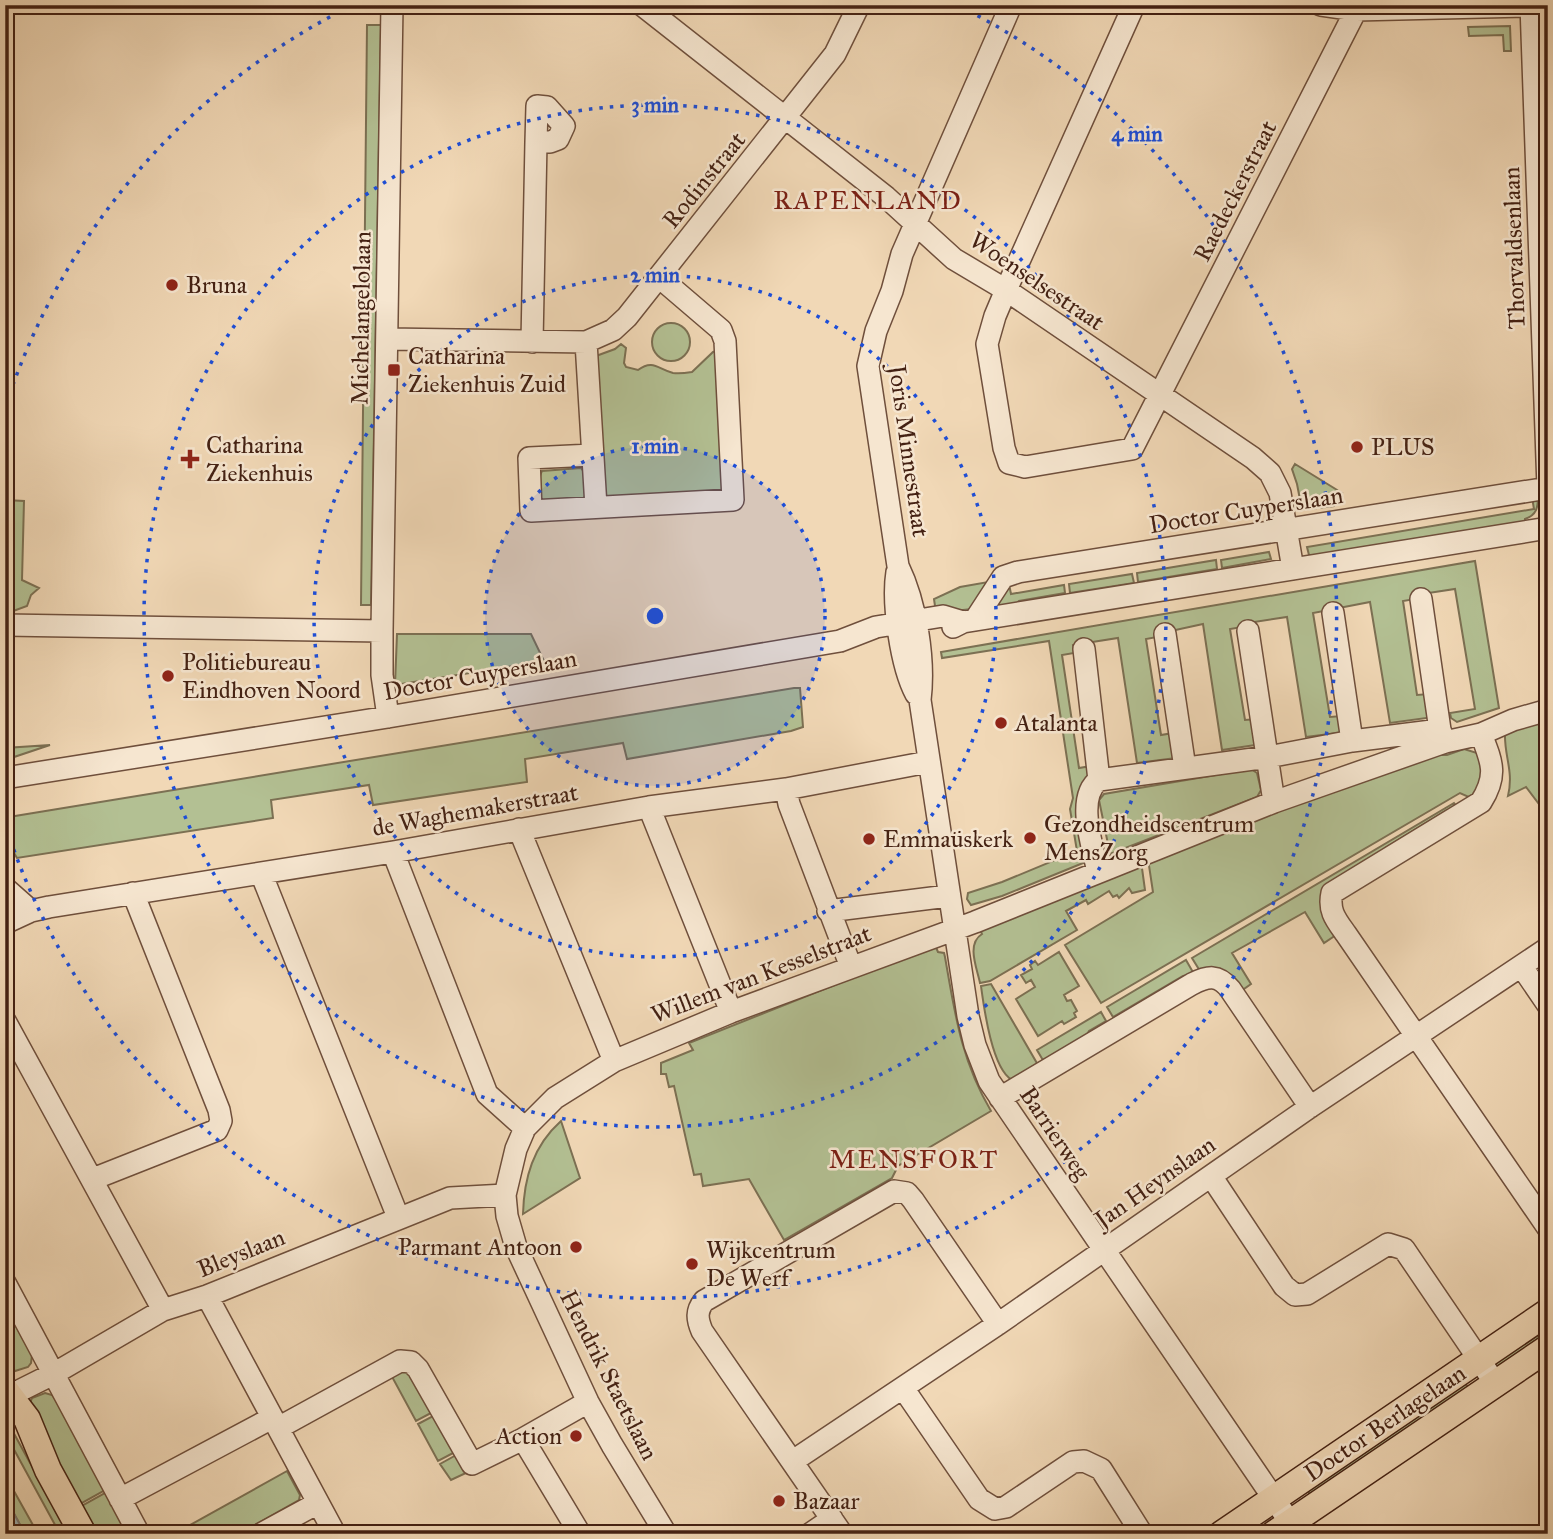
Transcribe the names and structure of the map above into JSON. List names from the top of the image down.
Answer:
{
  "streets": {
    "main road": ["Doctor Berlagelaan"],
    "street": [
      "Rodinstraat",
      "Raedeckerstraat",
      "Thorvaldsenlaan",
      "Woenselsestraat",
      "Michelangelolaan",
      "Joris Minnestraat",
      "Doctor Cuyperslaan",
      "de Waghemakerstraat",
      "Willem van Kesselstraat",
      "Barrierweg",
      "Jan Heynslaan",
      "Bleyslaan",
      "Hendrik Staetslaan"
    ]
  },
  "crossings": [
    ["Rodinstraat", "Woenselsestraat"],
    ["Rodinstraat", "Michelangelolaan"],
    ["Raedeckerstraat", "Woenselsestraat"],
    ["Thorvaldsenlaan", "Doctor Cuyperslaan"],
    ["Woenselsestraat", "Joris Minnestraat"],
    ["Woenselsestraat", "Doctor Cuyperslaan"],
    ["Michelangelolaan", "Doctor Cuyperslaan"],
    ["Joris Minnestraat", "Doctor Cuyperslaan"],
    ["Joris Minnestraat", "Barrierweg"],
    ["Doctor Cuyperslaan", "Barrierweg"],
    ["de Waghemakerstraat", "Barrierweg"],
    ["Willem van Kesselstraat", "Barrierweg"],
    ["Willem van Kesselstraat", "Bleyslaan"],
    ["Willem van Kesselstraat", "Hendrik Staetslaan"],
    ["Barrierweg", "Jan Heynslaan"],
    ["Barrierweg", "Doctor Berlagelaan"],
    ["Bleyslaan", "Hendrik Staetslaan"]
  ],
  "districts": ["RAPENLAND", "MENSFORT"],
  "places": {
    "other": [
      "Bruna",
      "PLUS",
      "Politiebureau Eindhoven Noord",
      "Atalanta",
      "Gezondheidscentrum MensZorg",
      "Emmaüskerk",
      "Parmant Antoon",
      "Wijkcentrum De Werf",
      "Action",
      "Bazaar"
    ],
    "transit": ["Catharina Ziekenhuis Zuid"],
    "health": ["Catharina Ziekenhuis"]
  },
  "rings": [
    "3 min",
    "4 min",
    "2 min",
    "1 min"
  ]
}
